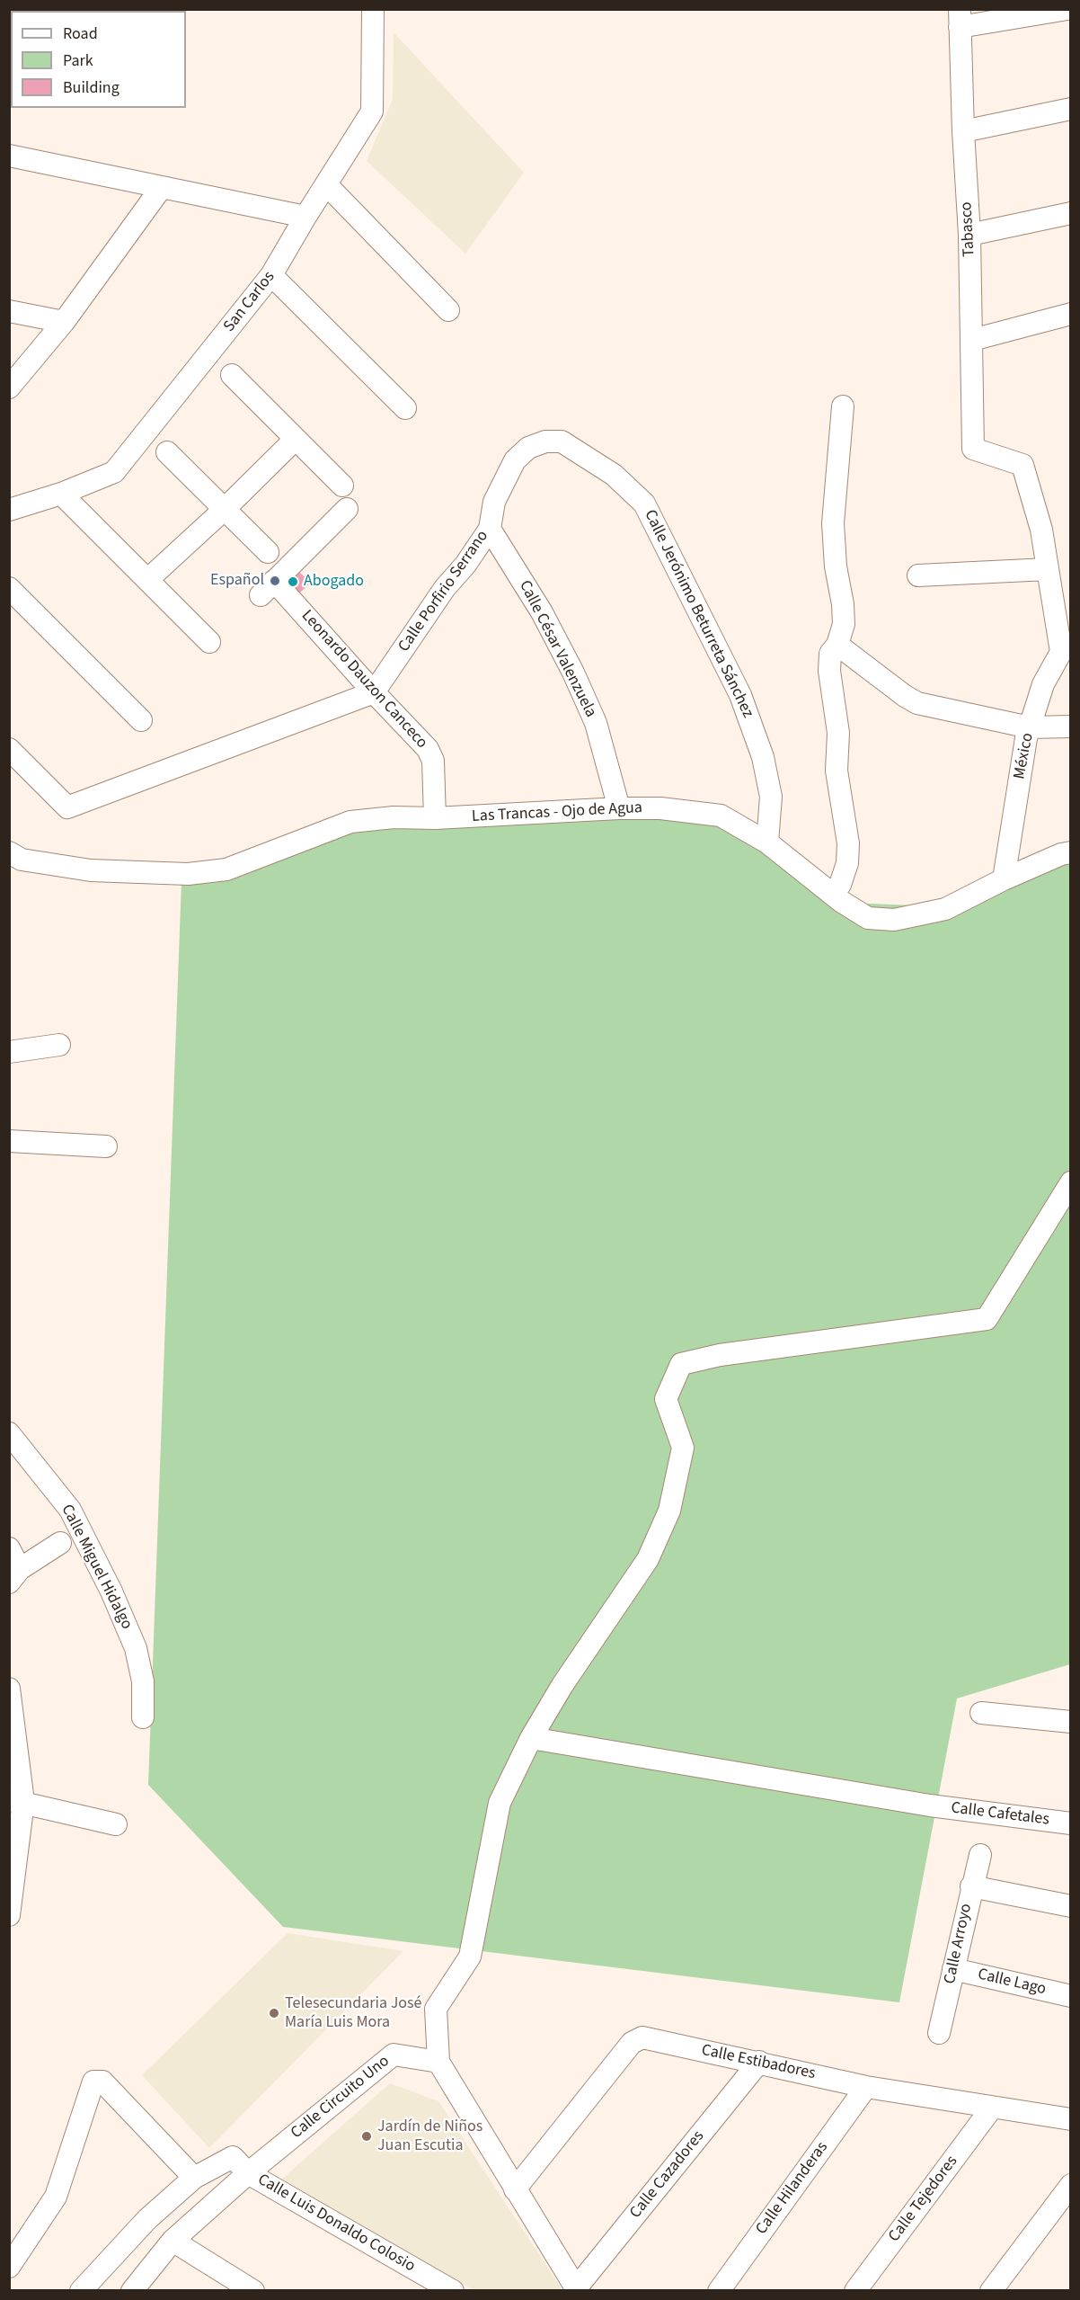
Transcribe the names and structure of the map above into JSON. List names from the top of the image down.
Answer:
{
  "streets": {
    "street": [
      "Tabasco",
      "San Carlos",
      "Calle Porfirio Serrano",
      "Calle Jerónimo Beturreta Sánchez",
      "Calle César Valenzuela",
      "Leonardo Dauzon Canceco",
      "México",
      "Las Trancas - Ojo de Agua",
      "Calle Miguel Hidalgo",
      "Calle Cafetales",
      "Calle Arroyo",
      "Calle Lago",
      "Calle Estibadores",
      "Calle Circuito Uno",
      "Calle Cazadores",
      "Calle Hilanderas",
      "Calle Tejedores",
      "Calle Luis Donaldo Colosio"
    ]
  },
  "crossings": [
    ["Calle Porfirio Serrano", "Calle Jerónimo Beturreta Sánchez"],
    ["Calle Porfirio Serrano", "Calle César Valenzuela"],
    ["Calle Porfirio Serrano", "Leonardo Dauzon Canceco"],
    ["Calle Jerónimo Beturreta Sánchez", "Las Trancas - Ojo de Agua"],
    ["Calle César Valenzuela", "Las Trancas - Ojo de Agua"],
    ["Leonardo Dauzon Canceco", "Las Trancas - Ojo de Agua"],
    ["México", "Las Trancas - Ojo de Agua"],
    ["Calle Arroyo", "Calle Lago"],
    ["Calle Estibadores", "Calle Cazadores"],
    ["Calle Estibadores", "Calle Hilanderas"],
    ["Calle Estibadores", "Calle Tejedores"],
    ["Calle Circuito Uno", "Calle Luis Donaldo Colosio"]
  ],
  "places": [
    "Español",
    "Abogado",
    "Telesecundaria José María Luis Mora",
    "Jardín de Niños Juan Escutia"
  ],
  "legend": ["Road", "Park", "Building"]
}
